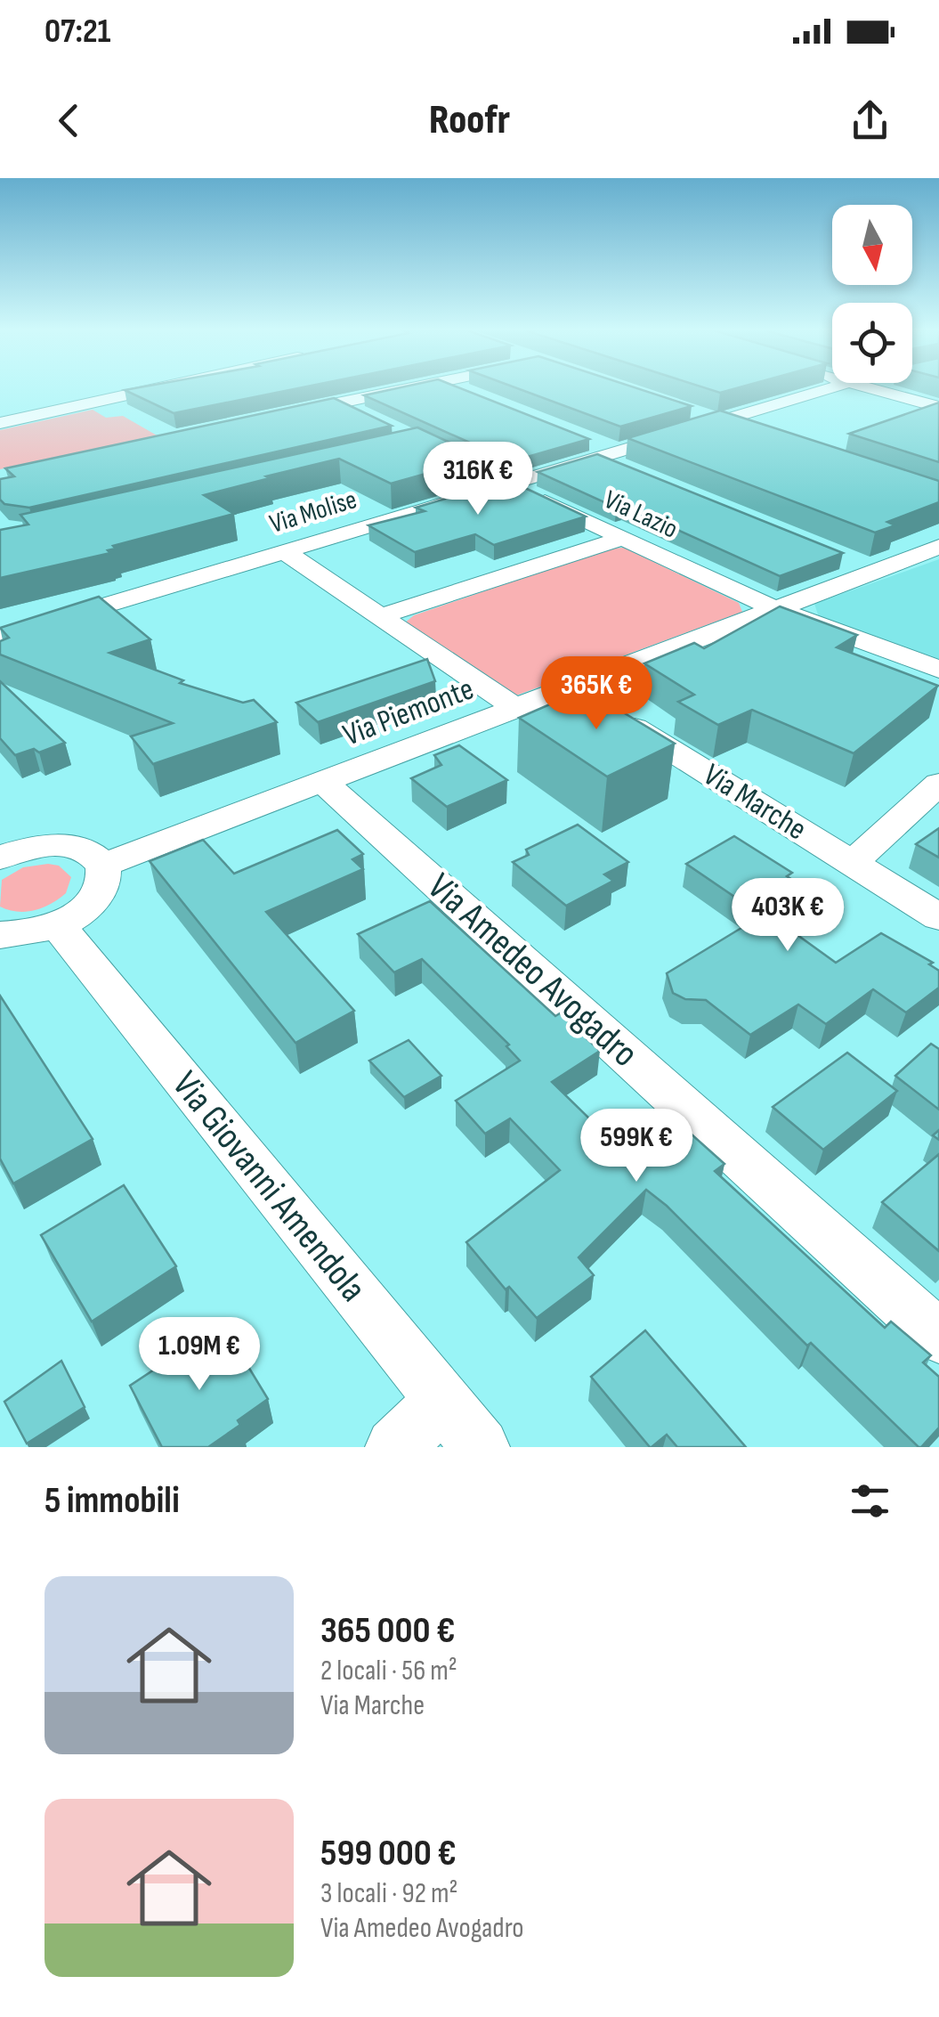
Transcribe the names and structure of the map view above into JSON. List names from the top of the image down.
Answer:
{
  "streets": {
    "street": [
      "Via Molise",
      "Via Lazio",
      "Via Piemonte",
      "Via Marche",
      "Via Amedeo Avogadro",
      "Via Giovanni Amendola"
    ]
  },
  "crossings": [
    ["Via Molise", "Via Lazio"],
    ["Via Lazio", "Via Piemonte"],
    ["Via Piemonte", "Via Marche"],
    ["Via Piemonte", "Via Amedeo Avogadro"]
  ],
  "north": "bottom",
  "page": {
    "status": "07:21",
    "header": "Roofr",
    "price": [
      "316K €",
      "365K €",
      "403K €",
      "599K €",
      "1.09M €"
    ],
    "heading": "5 immobili",
    "list": [
      {
        "name": "365 000 €",
        "note": "2 locali · 56 m² · Via Marche"
      },
      {
        "name": "599 000 €",
        "note": "3 locali · 92 m² · Via Amedeo Avogadro"
      }
    ]
  }
}
